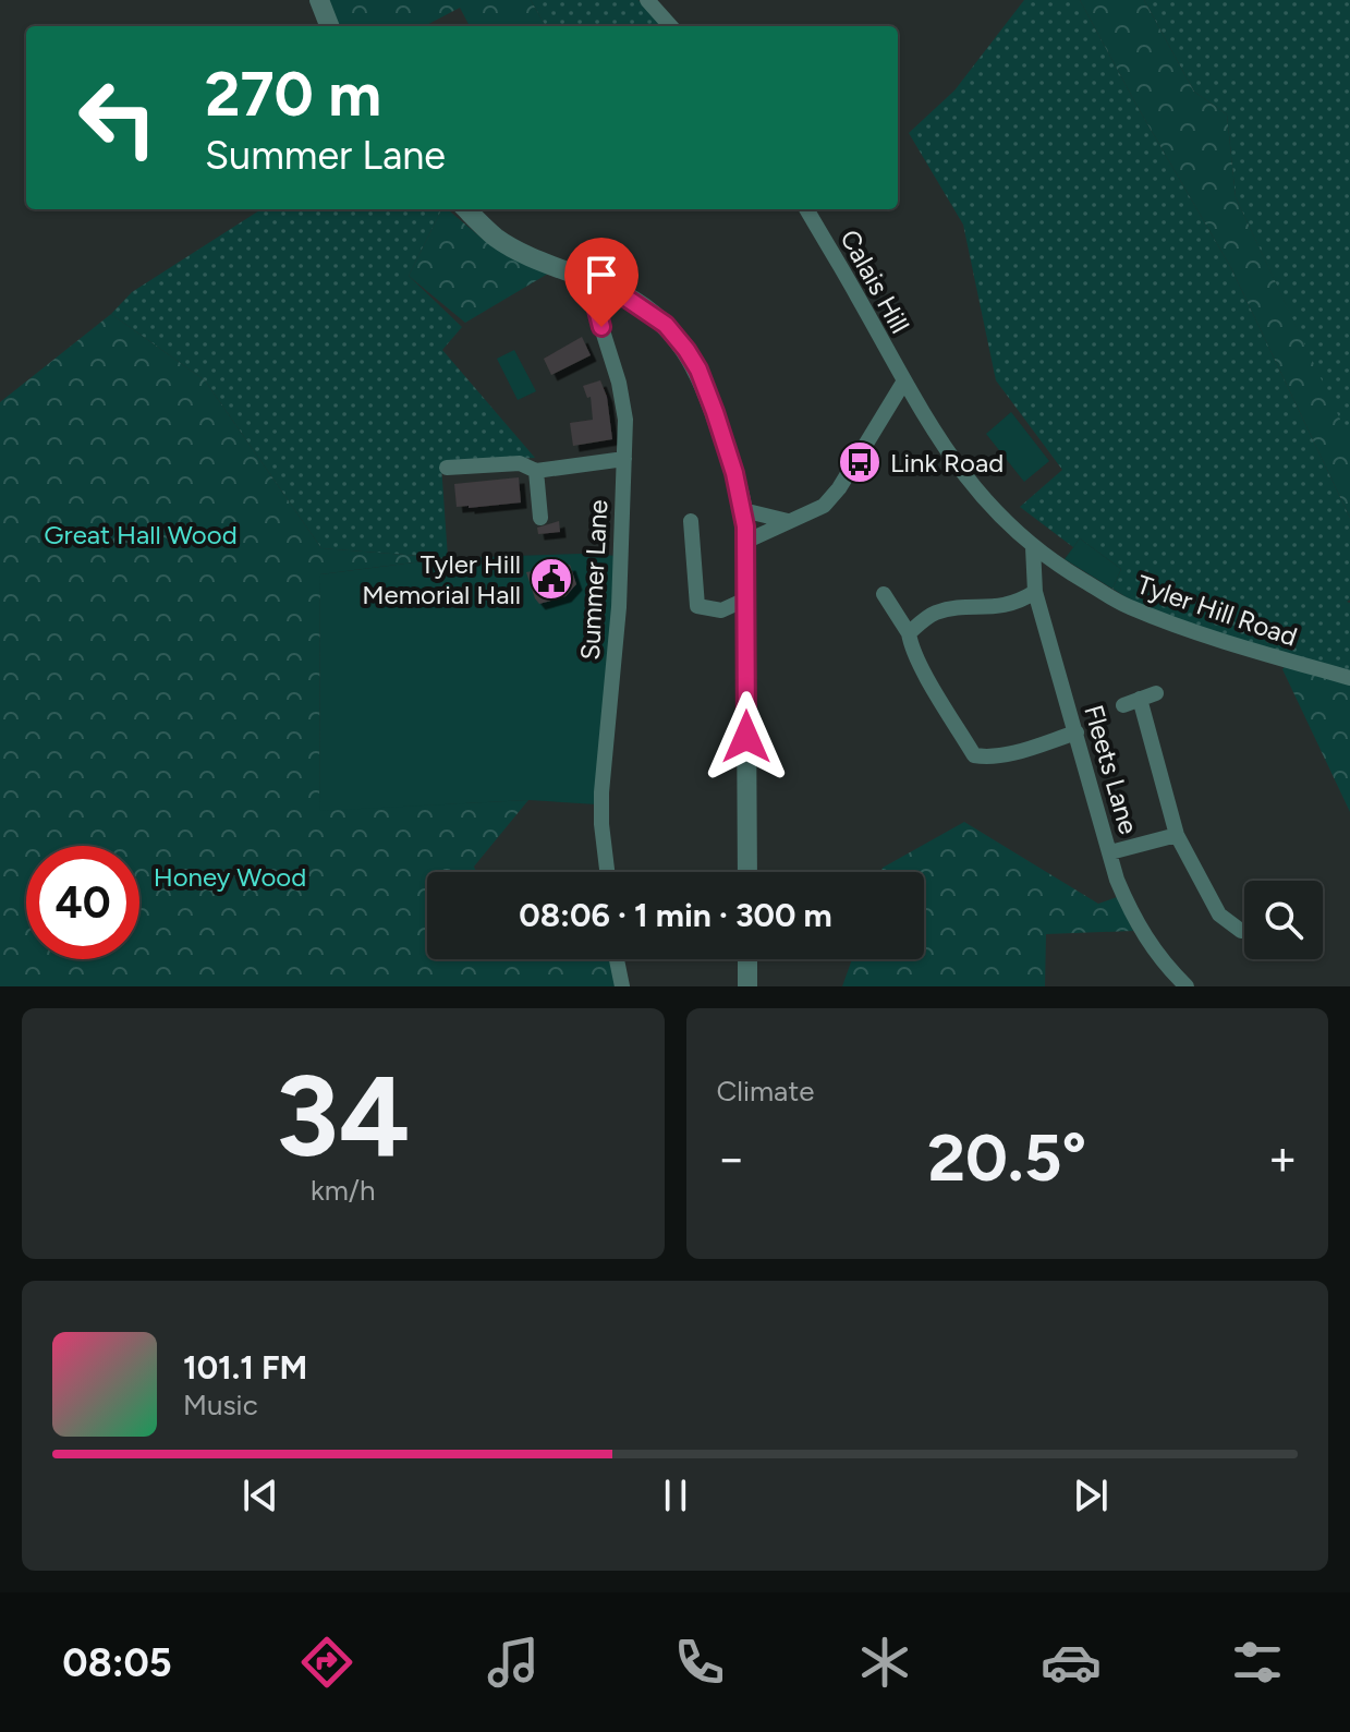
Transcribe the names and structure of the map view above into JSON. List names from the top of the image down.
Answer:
{
  "streets": {
    "street": [
      "Calais Hill",
      "Summer Lane",
      "Tyler Hill Road",
      "Fleets Lane"
    ]
  },
  "crossings": [
    ["Calais Hill", "Tyler Hill Road"],
    ["Tyler Hill Road", "Fleets Lane"]
  ],
  "parks": ["Great Hall Wood", "Honey Wood"],
  "places": {
    "bus stop": ["Link Road"],
    "public building": ["Tyler Hill Memorial Hall"]
  },
  "page": {
    "turn": ["270 m", "Summer Lane"],
    "limit": "40",
    "trip": "08:06 · 1 min · 300 m",
    "tile": [
      ["34", "km/h"],
      "Climate"
    ],
    "heat": ["−", "20.5°", "+"],
    "song": ["101.1 FM", "Music"],
    "tabs": "08:05"
  }
}
